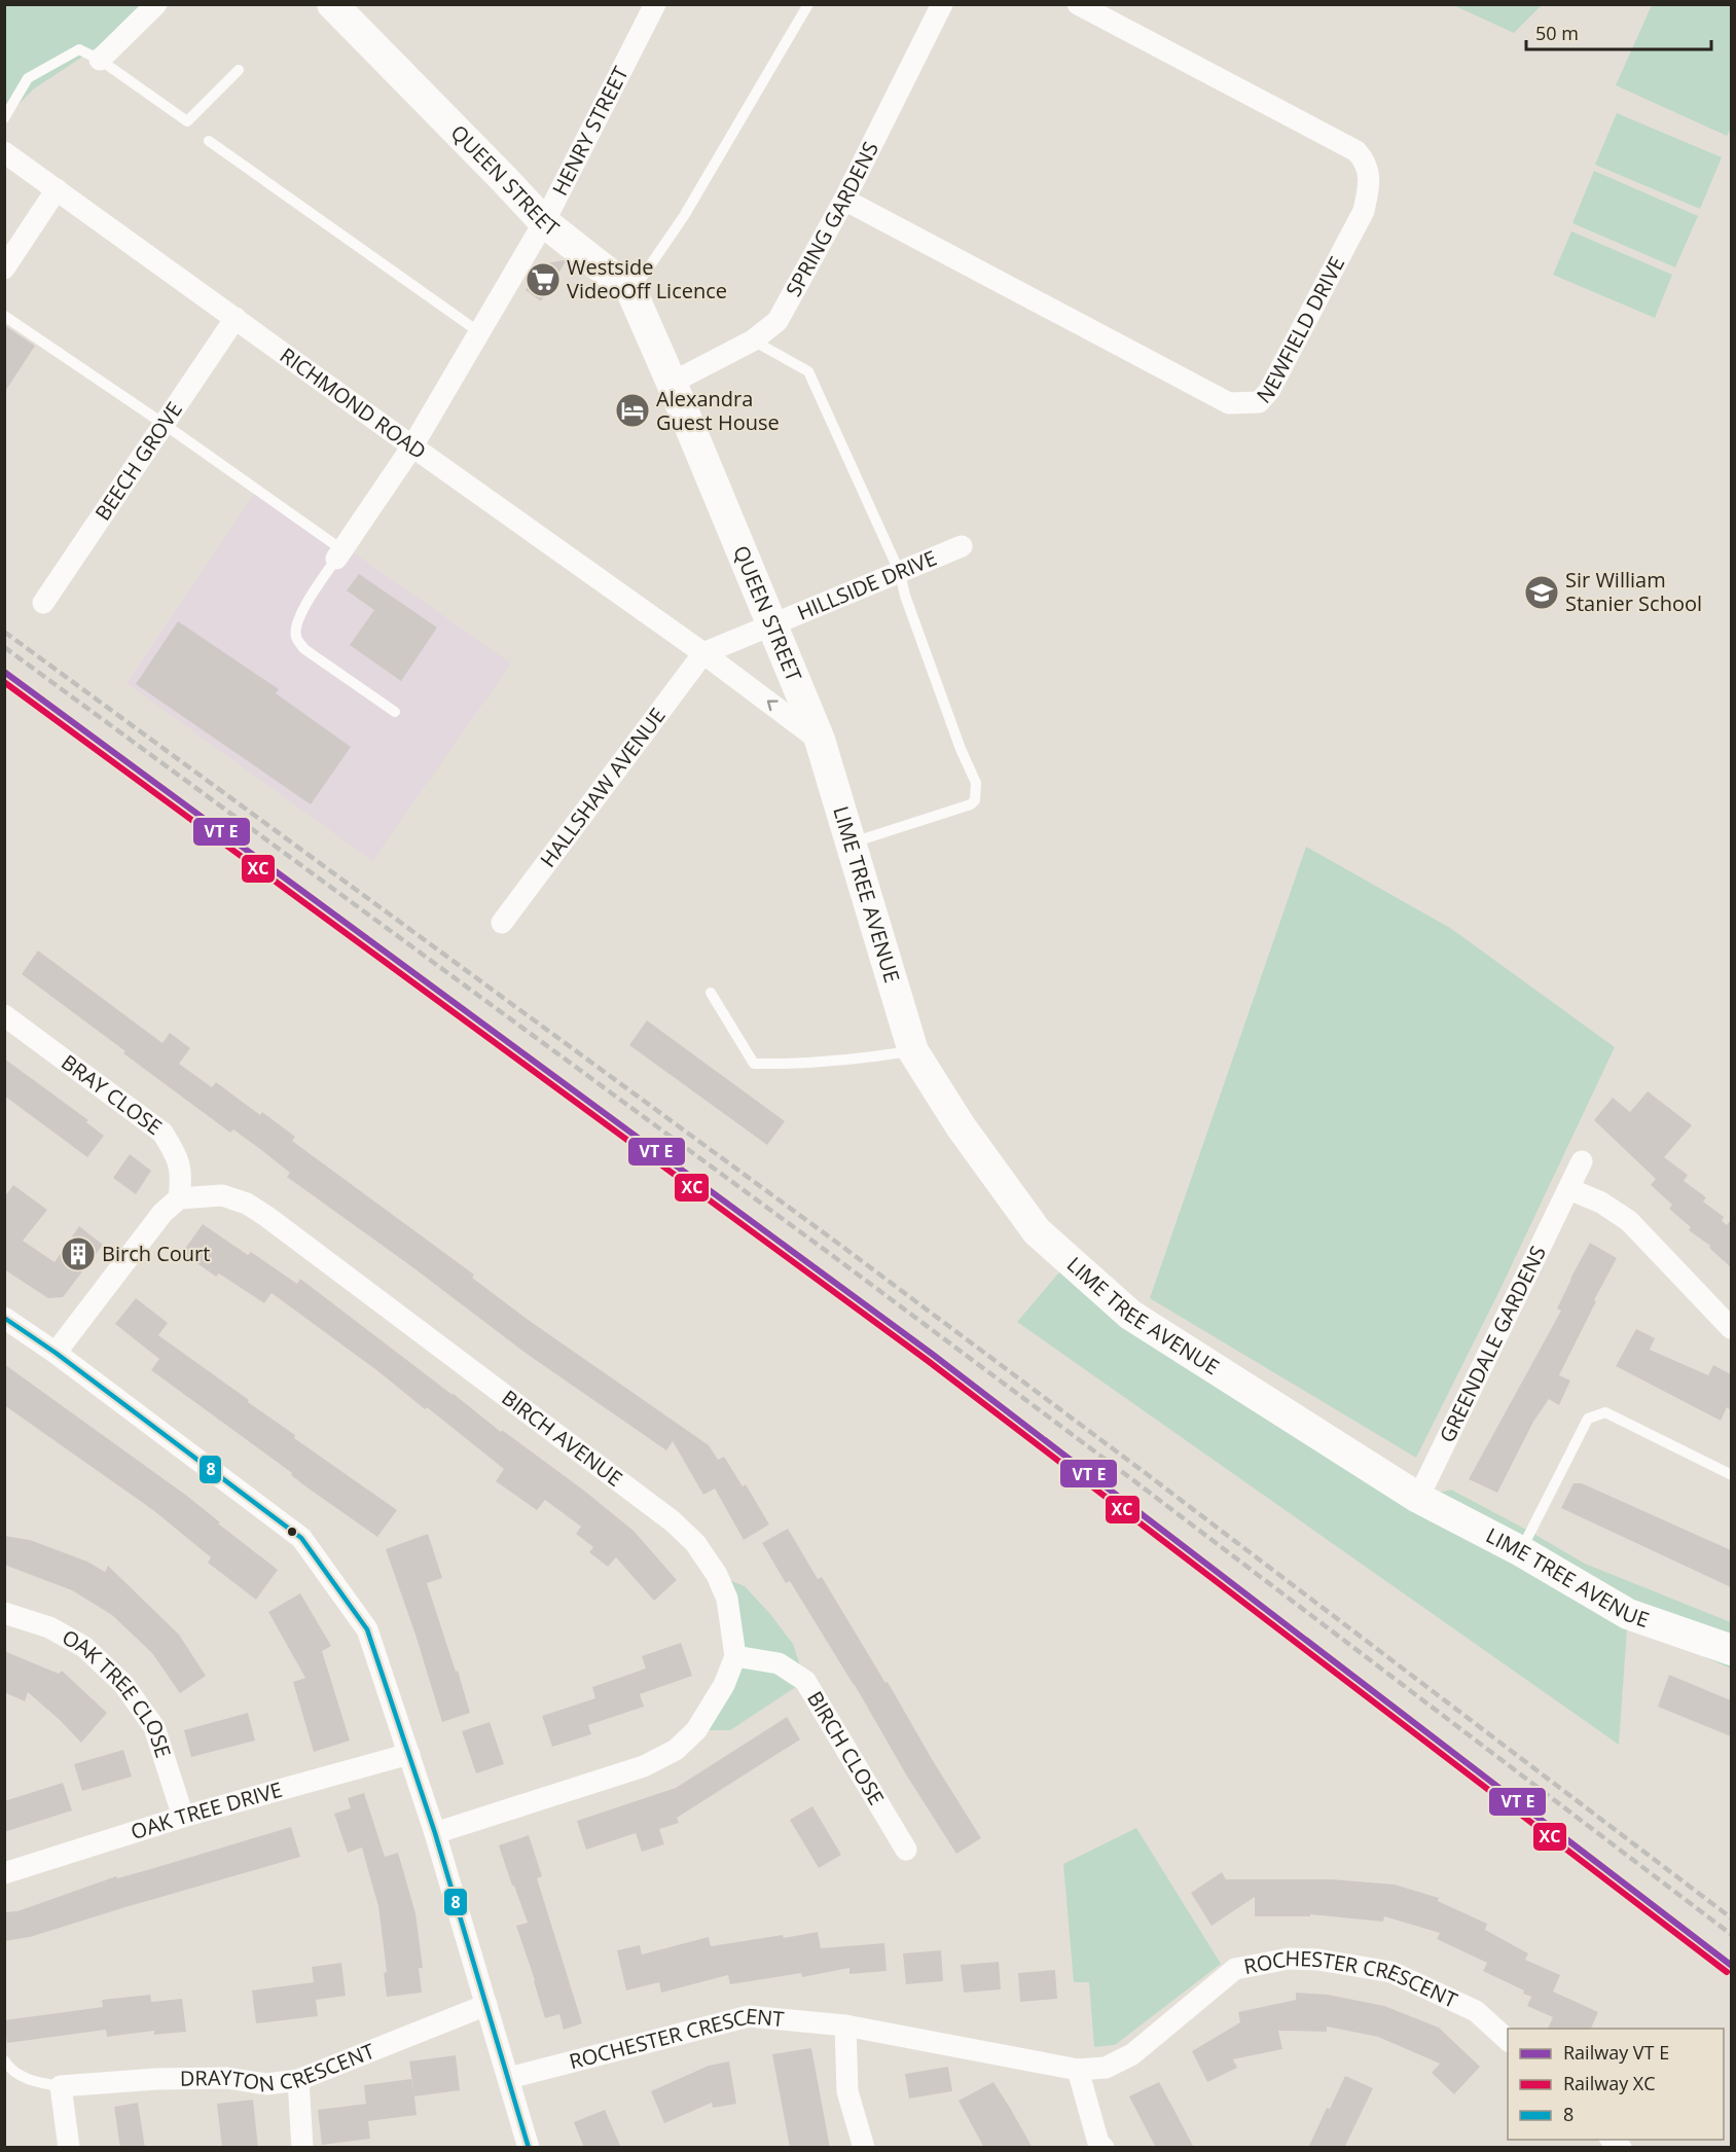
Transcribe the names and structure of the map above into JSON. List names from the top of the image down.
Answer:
{
  "streets": {
    "street": [
      "HENRY STREET",
      "QUEEN STREET",
      "SPRING GARDENS",
      "NEWFIELD DRIVE",
      "RICHMOND ROAD",
      "BEECH GROVE",
      "HILLSIDE DRIVE",
      "HALLSHAW AVENUE",
      "LIME TREE AVENUE",
      "BRAY CLOSE",
      "GREENDALE GARDENS",
      "BIRCH AVENUE",
      "OAK TREE CLOSE",
      "BIRCH CLOSE",
      "OAK TREE DRIVE",
      "ROCHESTER CRESCENT",
      "DRAYTON CRESCENT"
    ]
  },
  "crossings": [
    ["HENRY STREET", "QUEEN STREET"],
    ["HENRY STREET", "RICHMOND ROAD"],
    ["QUEEN STREET", "SPRING GARDENS"],
    ["QUEEN STREET", "RICHMOND ROAD"],
    ["QUEEN STREET", "HILLSIDE DRIVE"],
    ["QUEEN STREET", "LIME TREE AVENUE"],
    ["SPRING GARDENS", "NEWFIELD DRIVE"],
    ["RICHMOND ROAD", "BEECH GROVE"],
    ["RICHMOND ROAD", "HALLSHAW AVENUE"],
    ["RICHMOND ROAD", "LIME TREE AVENUE"],
    ["LIME TREE AVENUE", "GREENDALE GARDENS"],
    ["BRAY CLOSE", "BIRCH AVENUE"],
    ["BIRCH AVENUE", "BIRCH CLOSE"],
    ["OAK TREE CLOSE", "OAK TREE DRIVE"]
  ],
  "places": {
    "supermarket": ["Westside VideoOff Licence"],
    "hotel": ["Alexandra Guest House"],
    "school or university": ["Sir William Stanier School"],
    "building": ["Birch Court"]
  },
  "lines": ["rail line XC", "transit line 8"],
  "legend": ["Railway VT E", "Railway XC", "8"],
  "scale_bar": "50 m"
}
